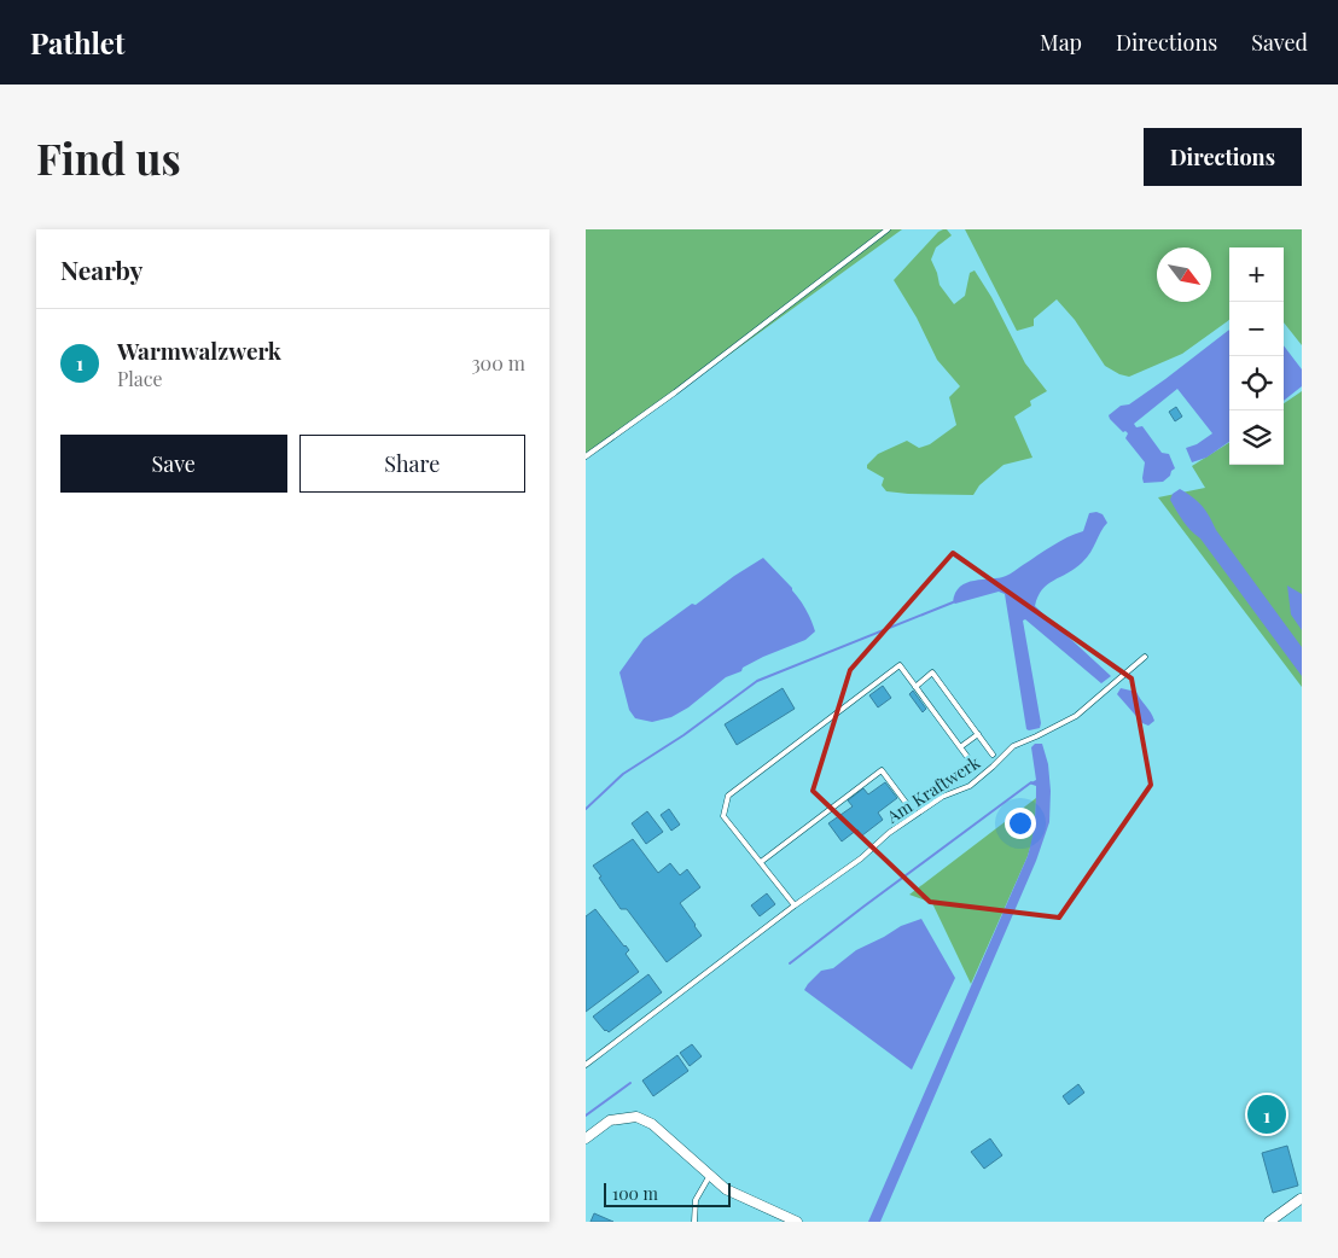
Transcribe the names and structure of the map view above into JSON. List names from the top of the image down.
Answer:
{
  "streets": {
    "lane": ["Am Kraftwerk"]
  },
  "scale_bar": "100 m",
  "north": "bottom right",
  "page": {
    "header": "Pathlet",
    "nav": ["Map", "Directions", "Saved"],
    "buttons": [
      "Directions",
      ["Save", "Share"]
    ],
    "title": "Find us",
    "heading": "Nearby",
    "map_buttons": ["+", "−"],
    "list": [
      {
        "mark": "1",
        "name": "Warmwalzwerk",
        "note": "Place",
        "value": "300 m"
      }
    ],
    "pins": "1",
    "scale": "100 m"
  }
}
